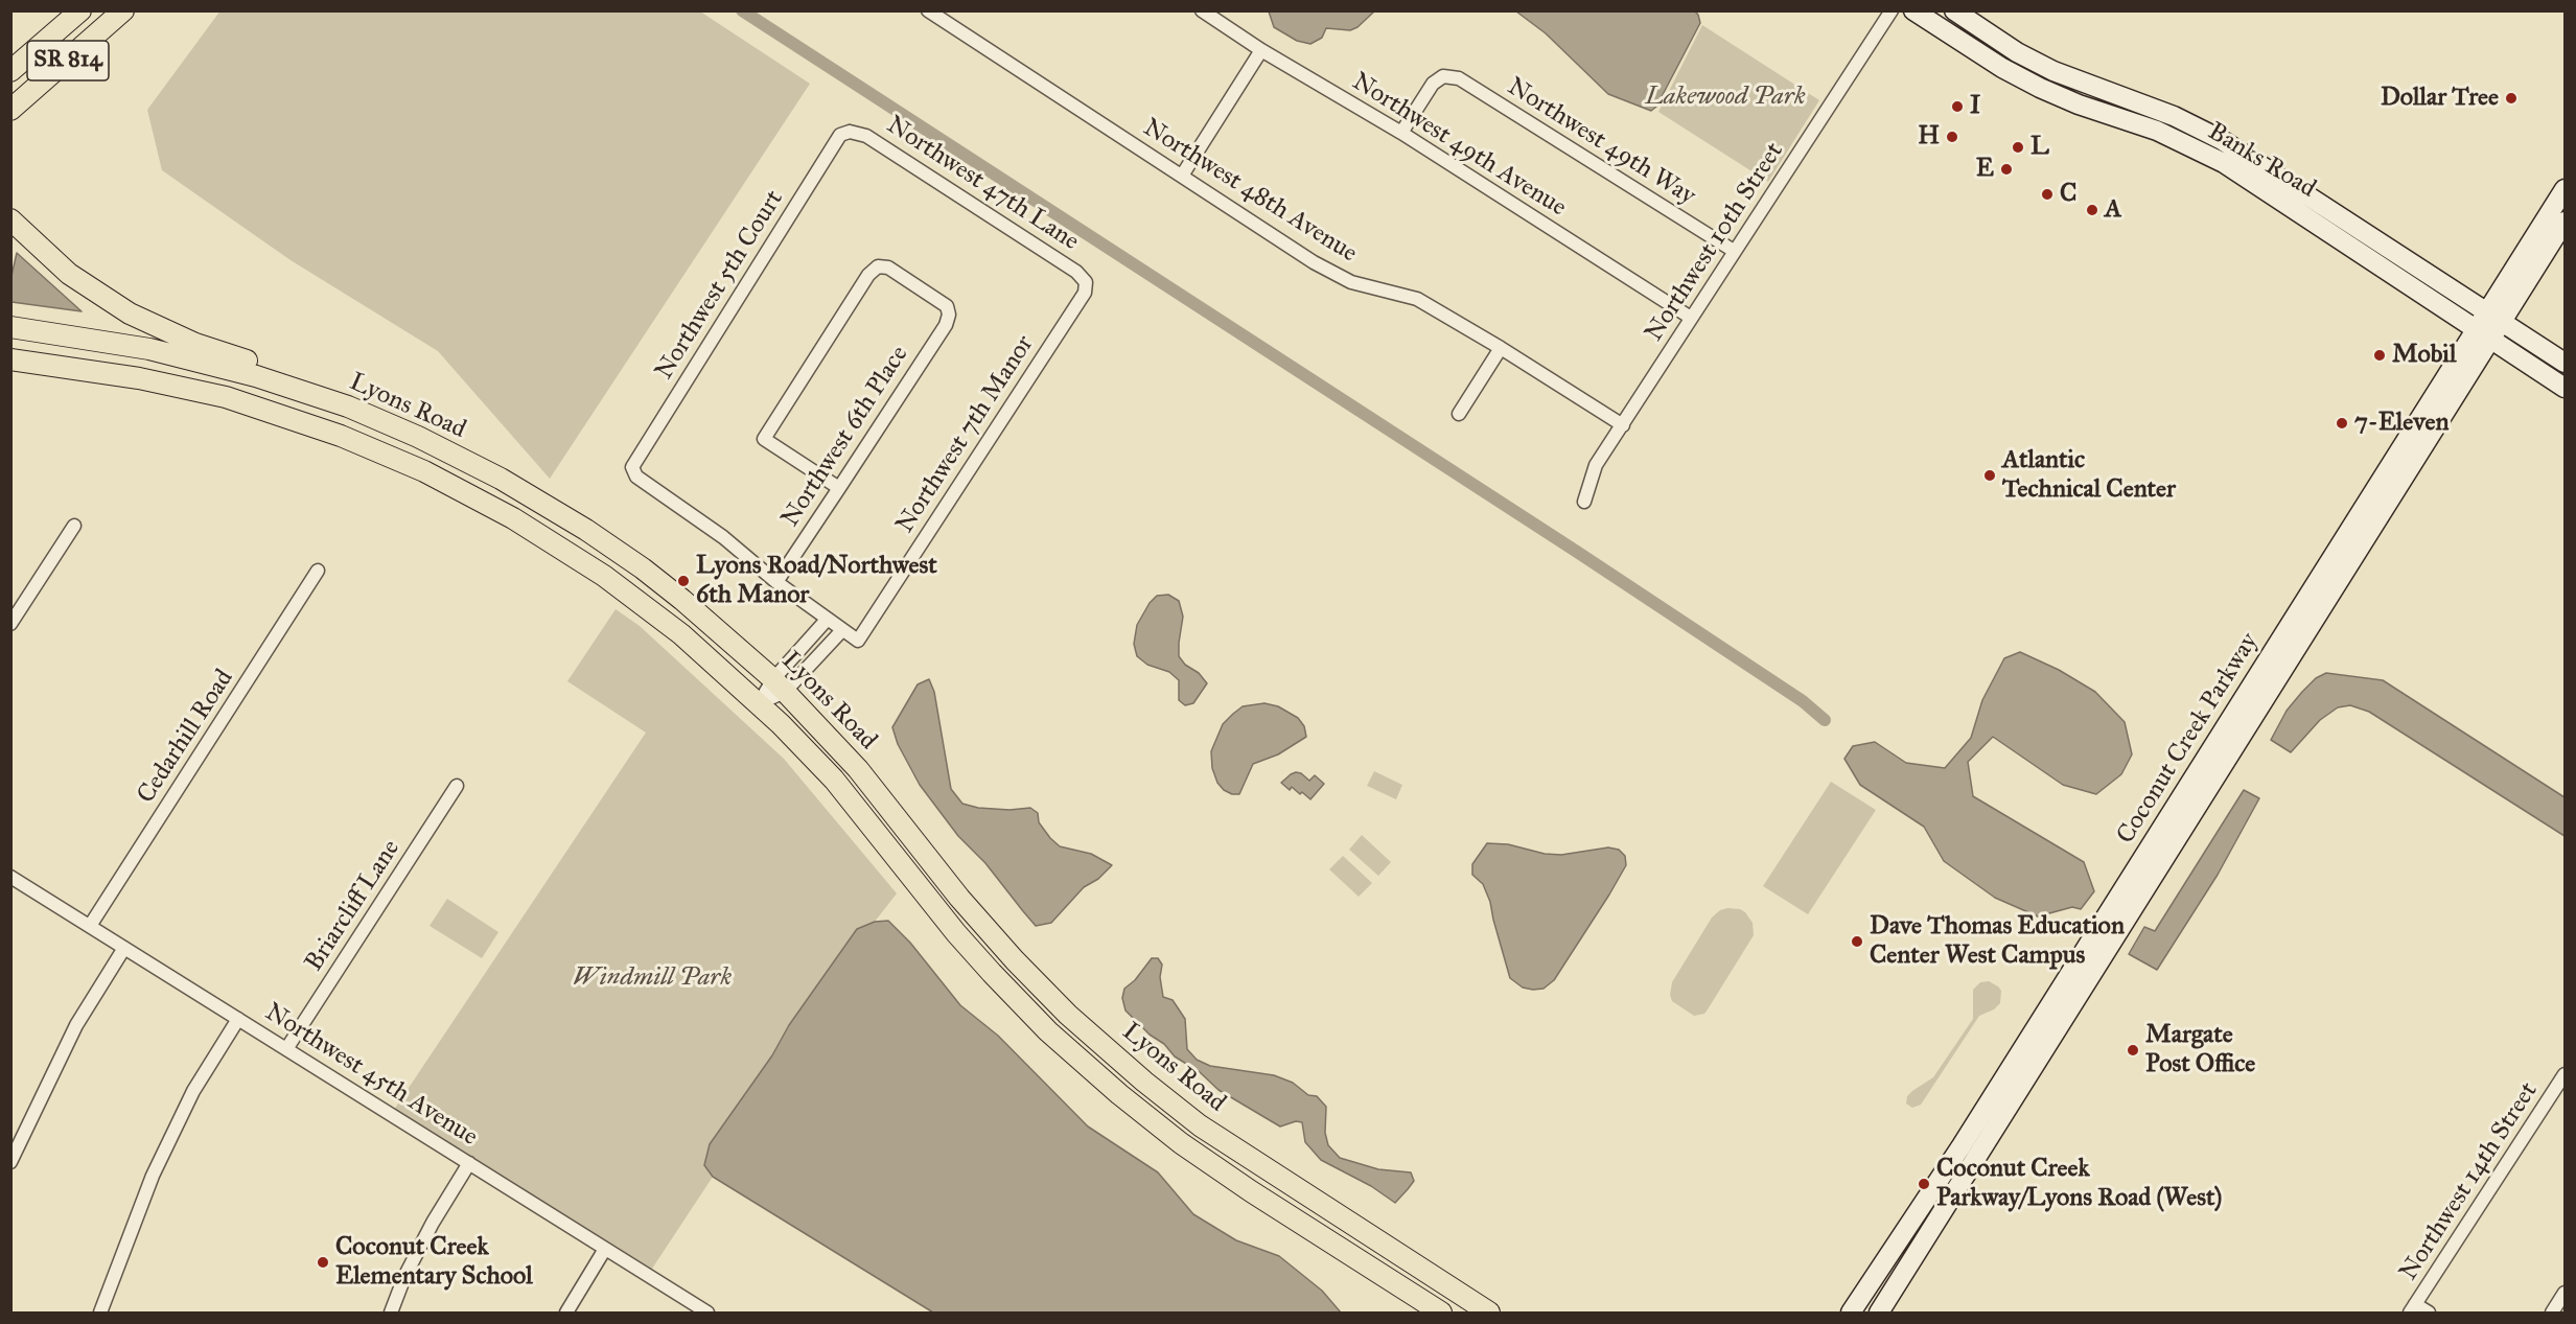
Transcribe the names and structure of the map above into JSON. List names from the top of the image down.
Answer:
{
  "streets": {
    "main road": [
      "SR 814",
      "Banks Road",
      "Lyons Road",
      "Coconut Creek Parkway"
    ],
    "street": [
      "Northwest 49th Way",
      "Northwest 49th Avenue",
      "Northwest 47th Lane",
      "Northwest 48th Avenue",
      "Northwest 10th Street",
      "Northwest 5th Court",
      "Northwest 7th Manor",
      "Northwest 6th Place",
      "Cedarhill Road",
      "Briarcliff Lane",
      "Northwest 45th Avenue",
      "Northwest 14th Street"
    ]
  },
  "crossings": [
    ["Northwest 49th Way", "Northwest 49th Avenue"],
    ["Northwest 49th Way", "Northwest 10th Street"],
    ["Northwest 49th Avenue", "Northwest 10th Street"],
    ["Banks Road", "Coconut Creek Parkway"],
    ["Northwest 47th Lane", "Northwest 5th Court"],
    ["Northwest 47th Lane", "Northwest 7th Manor"],
    ["Northwest 48th Avenue", "Northwest 10th Street"],
    ["Northwest 5th Court", "Northwest 6th Place"],
    ["Cedarhill Road", "Northwest 45th Avenue"],
    ["Briarcliff Lane", "Northwest 45th Avenue"]
  ],
  "parks": ["Lakewood Park", "Windmill Park"],
  "places": [
    "Dollar Tree",
    "I",
    "H",
    "L",
    "E",
    "C",
    "A",
    "Mobil",
    "7-Eleven",
    "Atlantic Technical Center",
    "Lyons Road/Northwest 6th Manor",
    "Dave Thomas Education Center West Campus",
    "Margate Post Office",
    "Coconut Creek Parkway/Lyons Road (West)",
    "Coconut Creek Elementary School"
  ]
}
